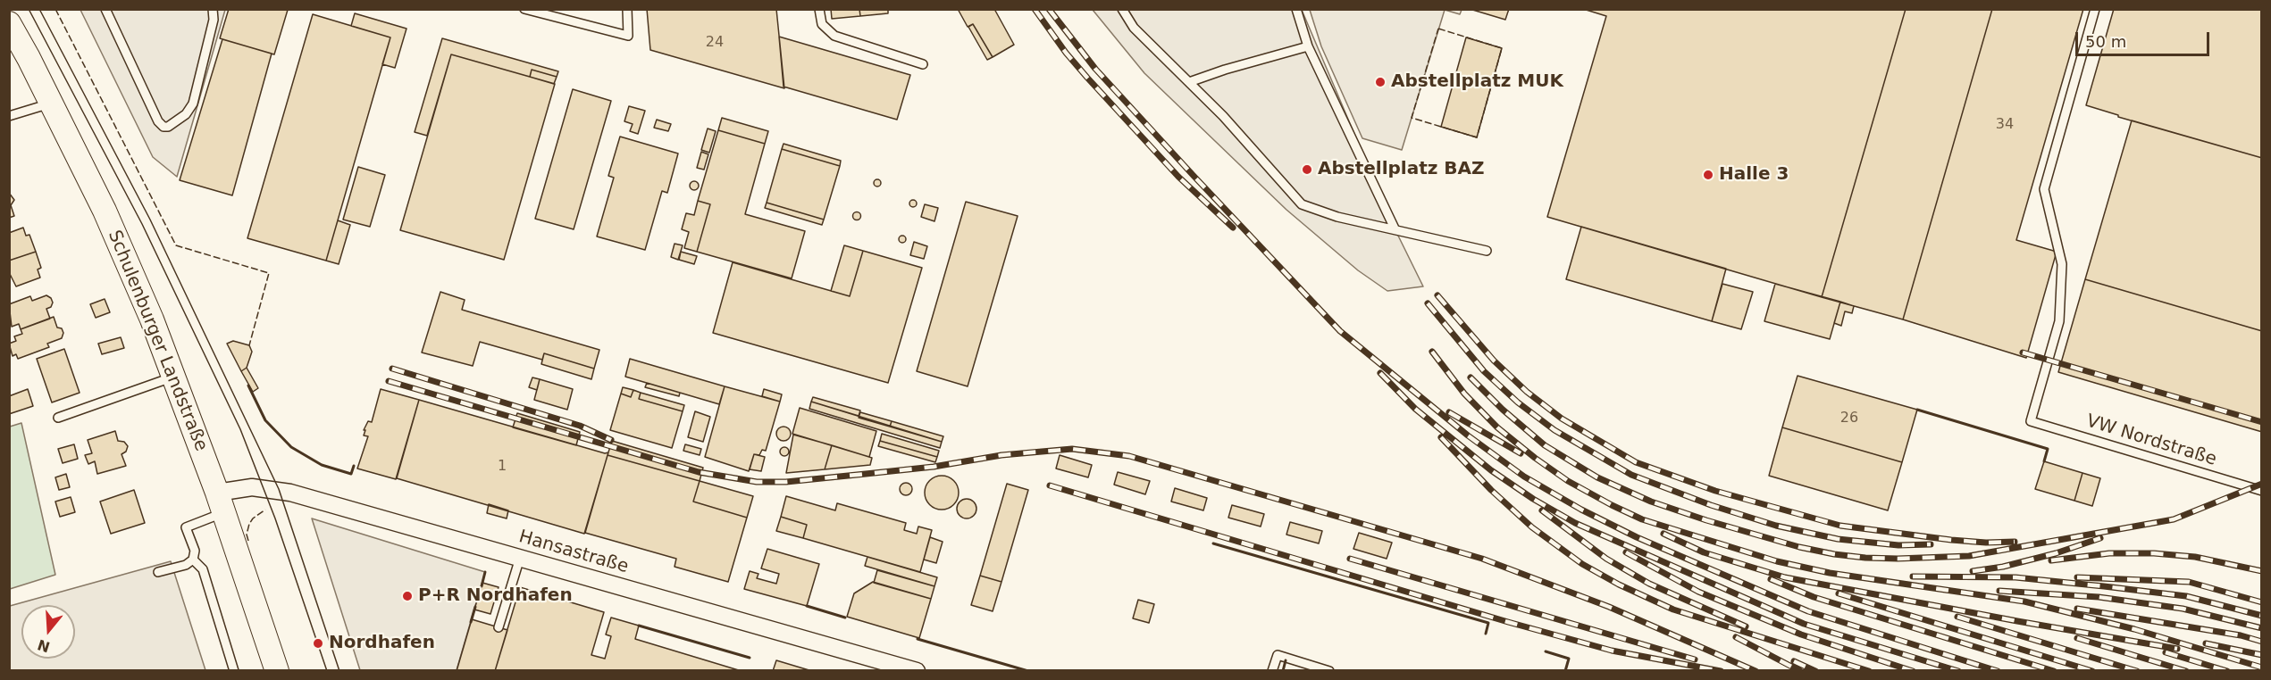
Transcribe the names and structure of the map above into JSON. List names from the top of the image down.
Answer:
{
  "streets": {
    "main road": ["Schulenburger Landstraße"],
    "street": ["Hansastraße"],
    "lane": ["VW Nordstraße"]
  },
  "crossings": [
    ["Schulenburger Landstraße", "Hansastraße"]
  ],
  "places": [
    "Abstellplatz MUK",
    "Abstellplatz BAZ",
    "Halle 3",
    "P+R Nordhafen",
    "Nordhafen"
  ],
  "house_numbers": [
    "24",
    "34",
    "26",
    "1"
  ],
  "scale_bar": "50 m",
  "north": "bottom"
}
